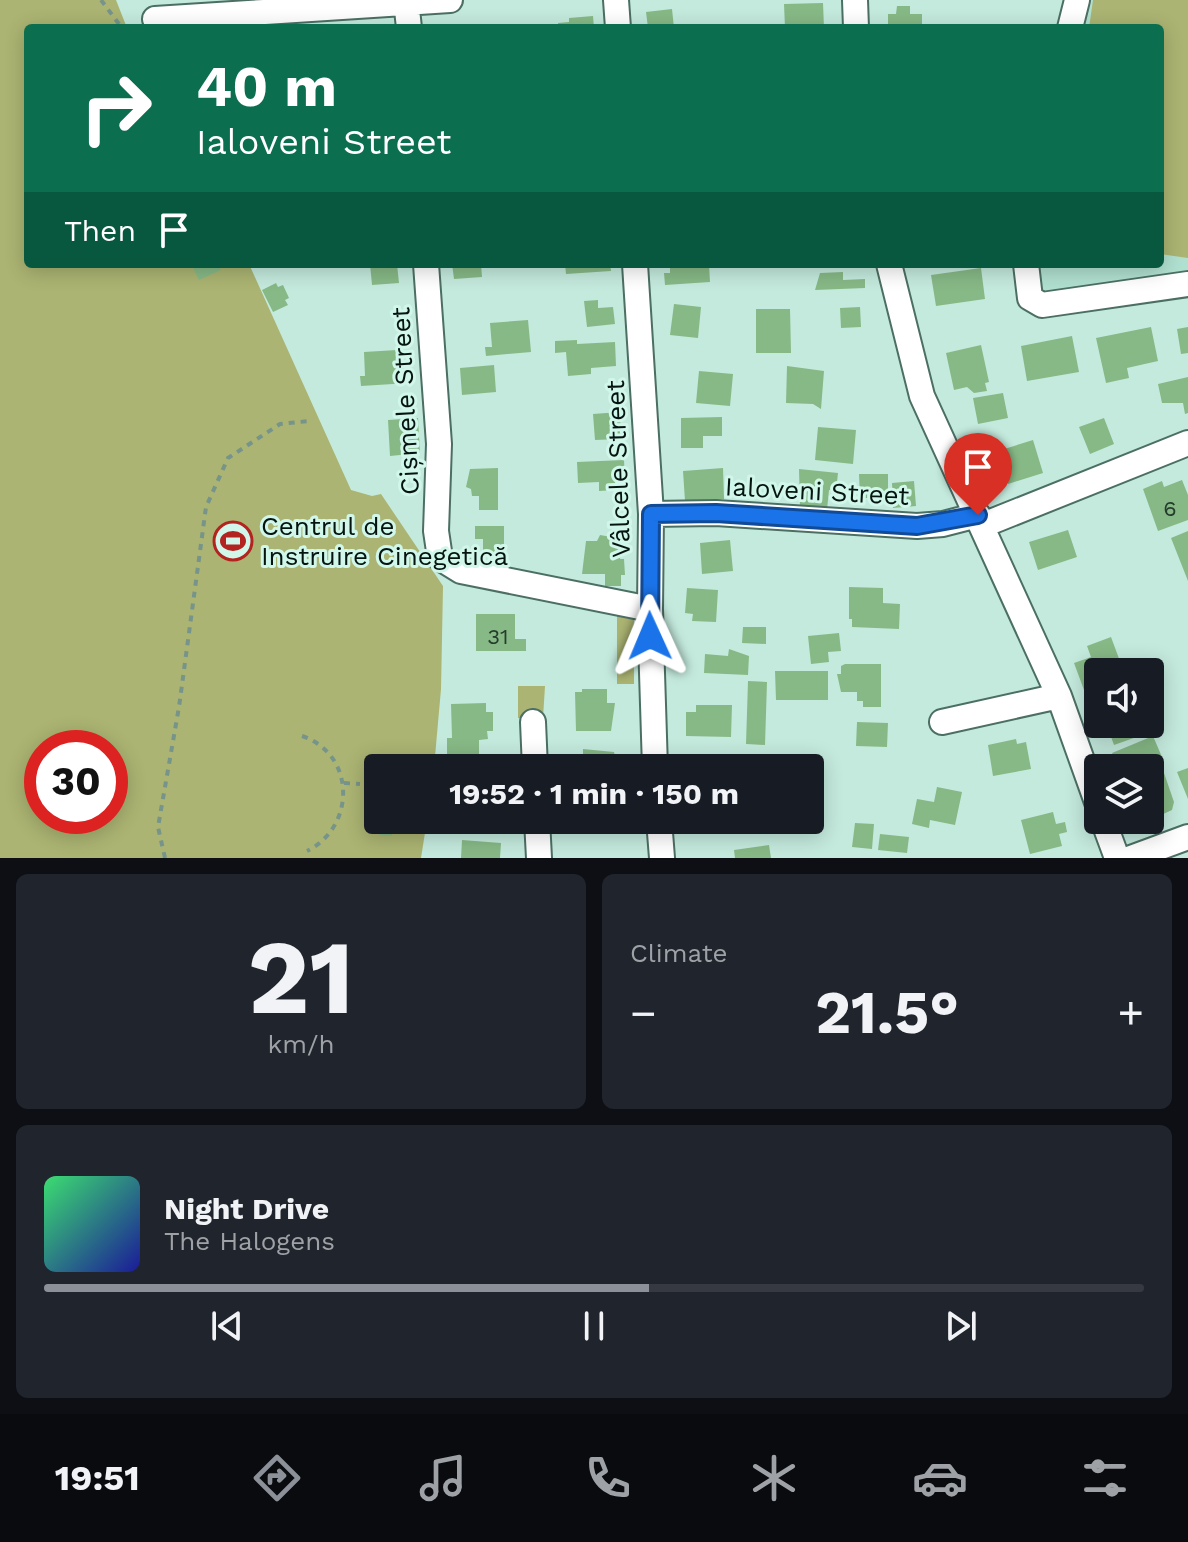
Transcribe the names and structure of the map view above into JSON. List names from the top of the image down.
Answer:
{
  "streets": {
    "street": ["Cișmele Street", "Vâlcele Street", "Ialoveni Street"]
  },
  "crossings": [
    ["Cișmele Street", "Vâlcele Street"],
    ["Vâlcele Street", "Ialoveni Street"]
  ],
  "places": {
    "sports": ["Centrul de Instruire Cinegetică"]
  },
  "house_numbers": ["6", "31"],
  "page": {
    "turn": ["40 m", "Ialoveni Street"],
    "then": "Then",
    "limit": "30",
    "trip": "19:52 · 1 min · 150 m",
    "tile": [
      ["21", "km/h"],
      "Climate"
    ],
    "heat": ["−", "21.5°", "+"],
    "song": ["Night Drive", "The Halogens"],
    "tabs": "19:51"
  }
}
